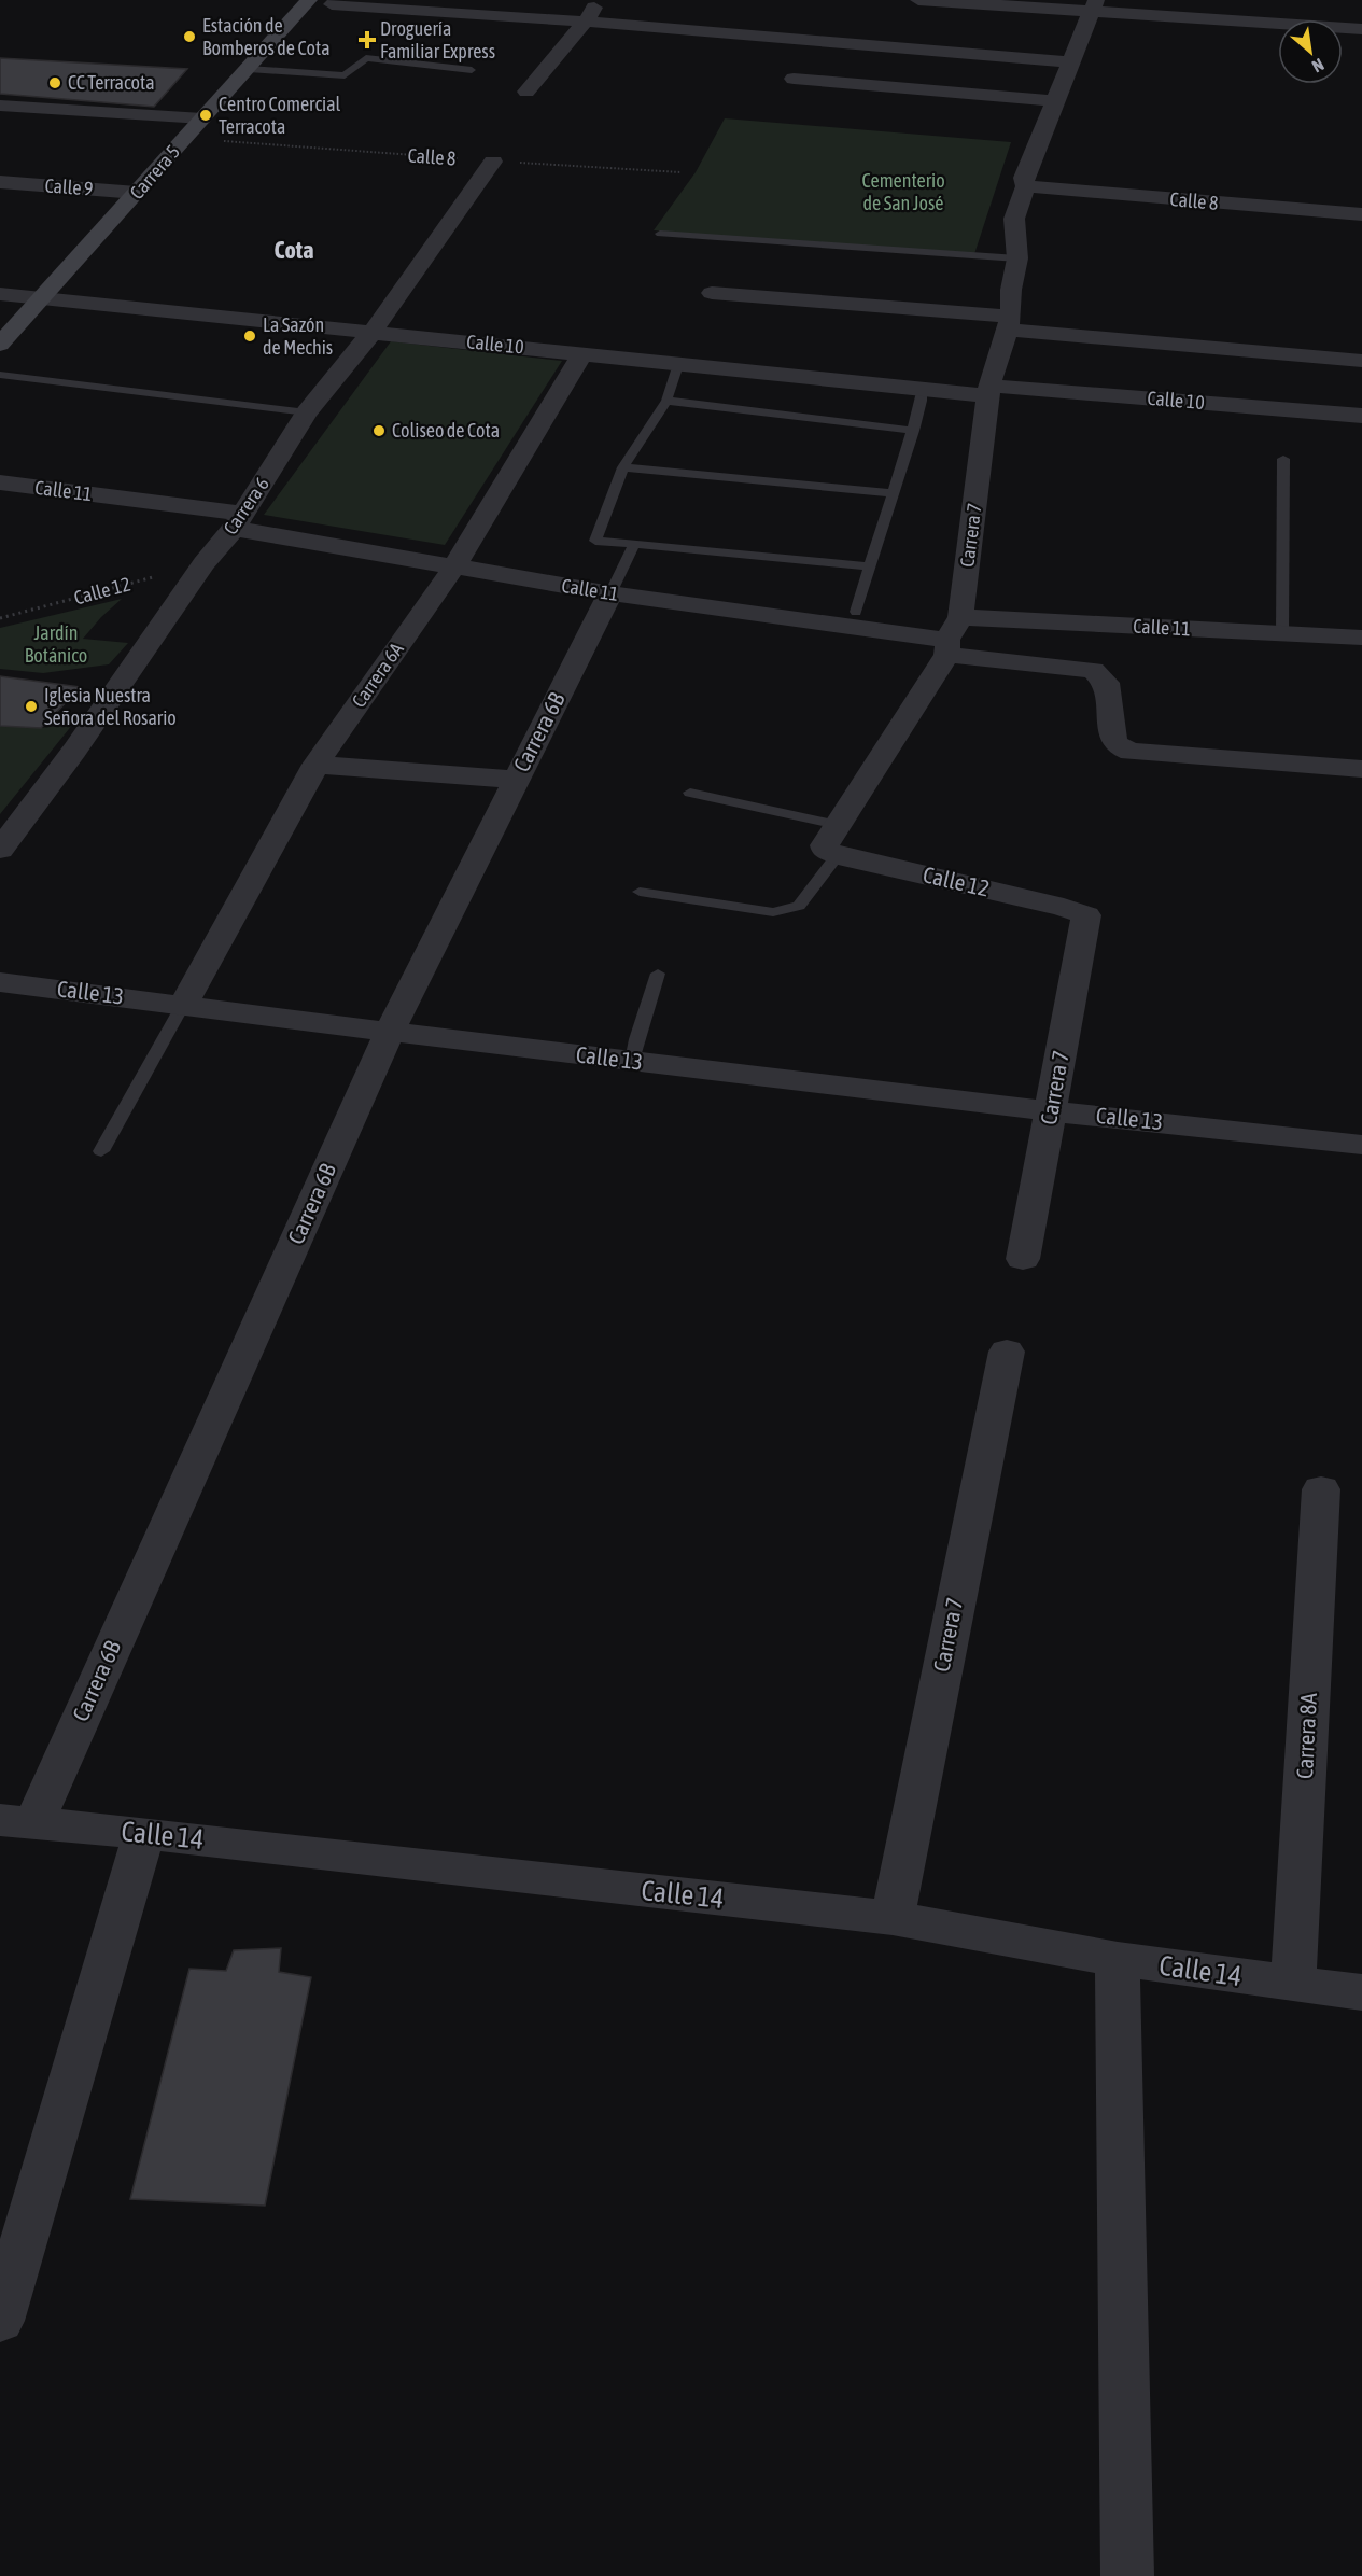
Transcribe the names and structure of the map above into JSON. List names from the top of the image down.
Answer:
{
  "streets": {
    "main road": ["Carrera 5"],
    "street": [
      "Calle 8",
      "Calle 9",
      "Calle 10",
      "Calle 11",
      "Carrera 6",
      "Carrera 7",
      "Calle 12",
      "Carrera 6A",
      "Carrera 6B",
      "Calle 13",
      "Carrera 8A",
      "Calle 14"
    ]
  },
  "crossings": [
    ["Calle 8", "Carrera 5"],
    ["Calle 8", "Carrera 6"],
    ["Calle 8", "Carrera 7"],
    ["Carrera 5", "Calle 9"],
    ["Carrera 5", "Calle 10"],
    ["Calle 10", "Carrera 6"],
    ["Calle 10", "Carrera 7"],
    ["Calle 10", "Carrera 6A"],
    ["Calle 11", "Carrera 6"],
    ["Calle 11", "Carrera 7"],
    ["Calle 11", "Carrera 6A"],
    ["Calle 11", "Carrera 6B"],
    ["Carrera 6", "Calle 12"],
    ["Carrera 7", "Calle 12"],
    ["Carrera 7", "Calle 13"],
    ["Carrera 7", "Calle 14"],
    ["Carrera 6A", "Calle 13"],
    ["Carrera 6B", "Calle 13"],
    ["Carrera 6B", "Calle 14"],
    ["Carrera 8A", "Calle 14"]
  ],
  "districts": ["Cota"],
  "parks": ["Cementerio de San José", "Jardín Botánico"],
  "places": {
    "other": [
      "Estación de Bomberos de Cota",
      "CC Terracota",
      "Centro Comercial Terracota",
      "La Sazón de Mechis",
      "Coliseo de Cota",
      "Iglesia Nuestra Señora del Rosario"
    ],
    "health": ["Droguería Familiar Express"]
  },
  "north": "bottom right"
}
